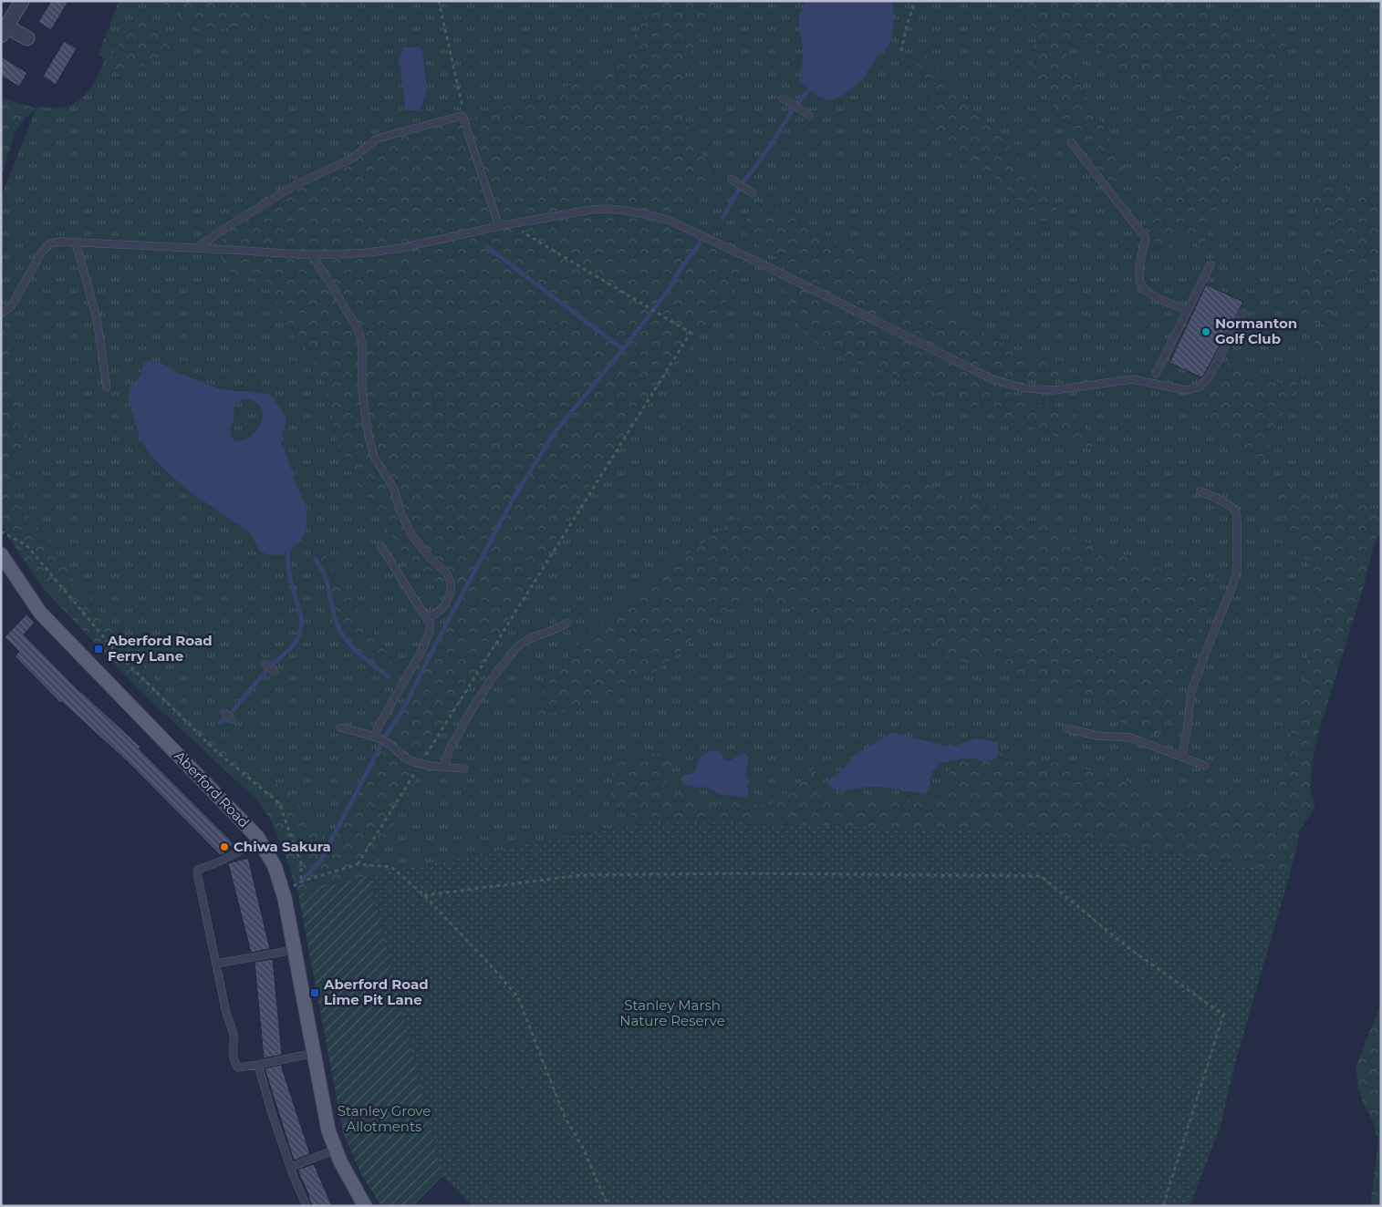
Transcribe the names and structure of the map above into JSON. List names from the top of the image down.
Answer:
{
  "streets": {
    "main road": ["Aberford Road"]
  },
  "parks": ["Stanley Marsh Nature Reserve", "Stanley Grove Allotments"],
  "places": {
    "other": ["Normanton Golf Club", "Chiwa Sakura"],
    "transit": ["Aberford Road Ferry Lane", "Aberford Road Lime Pit Lane"]
  }
}
